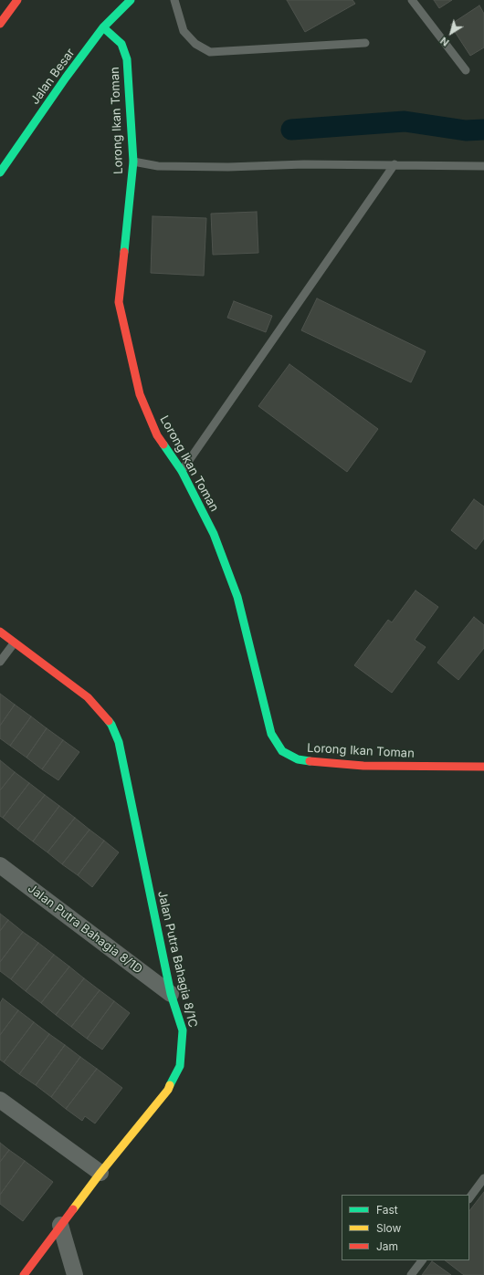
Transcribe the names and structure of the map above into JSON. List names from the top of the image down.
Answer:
{
  "streets": {
    "street": [
      "Jalan Besar",
      "Lorong Ikan Toman",
      "Jalan Putra Bahagia 8/1D",
      "Jalan Putra Bahagia 8/1C"
    ]
  },
  "crossings": [
    ["Jalan Besar", "Lorong Ikan Toman"],
    ["Jalan Putra Bahagia 8/1D", "Jalan Putra Bahagia 8/1C"]
  ],
  "legend": ["Fast", "Slow", "Jam"],
  "north": "bottom left"
}
